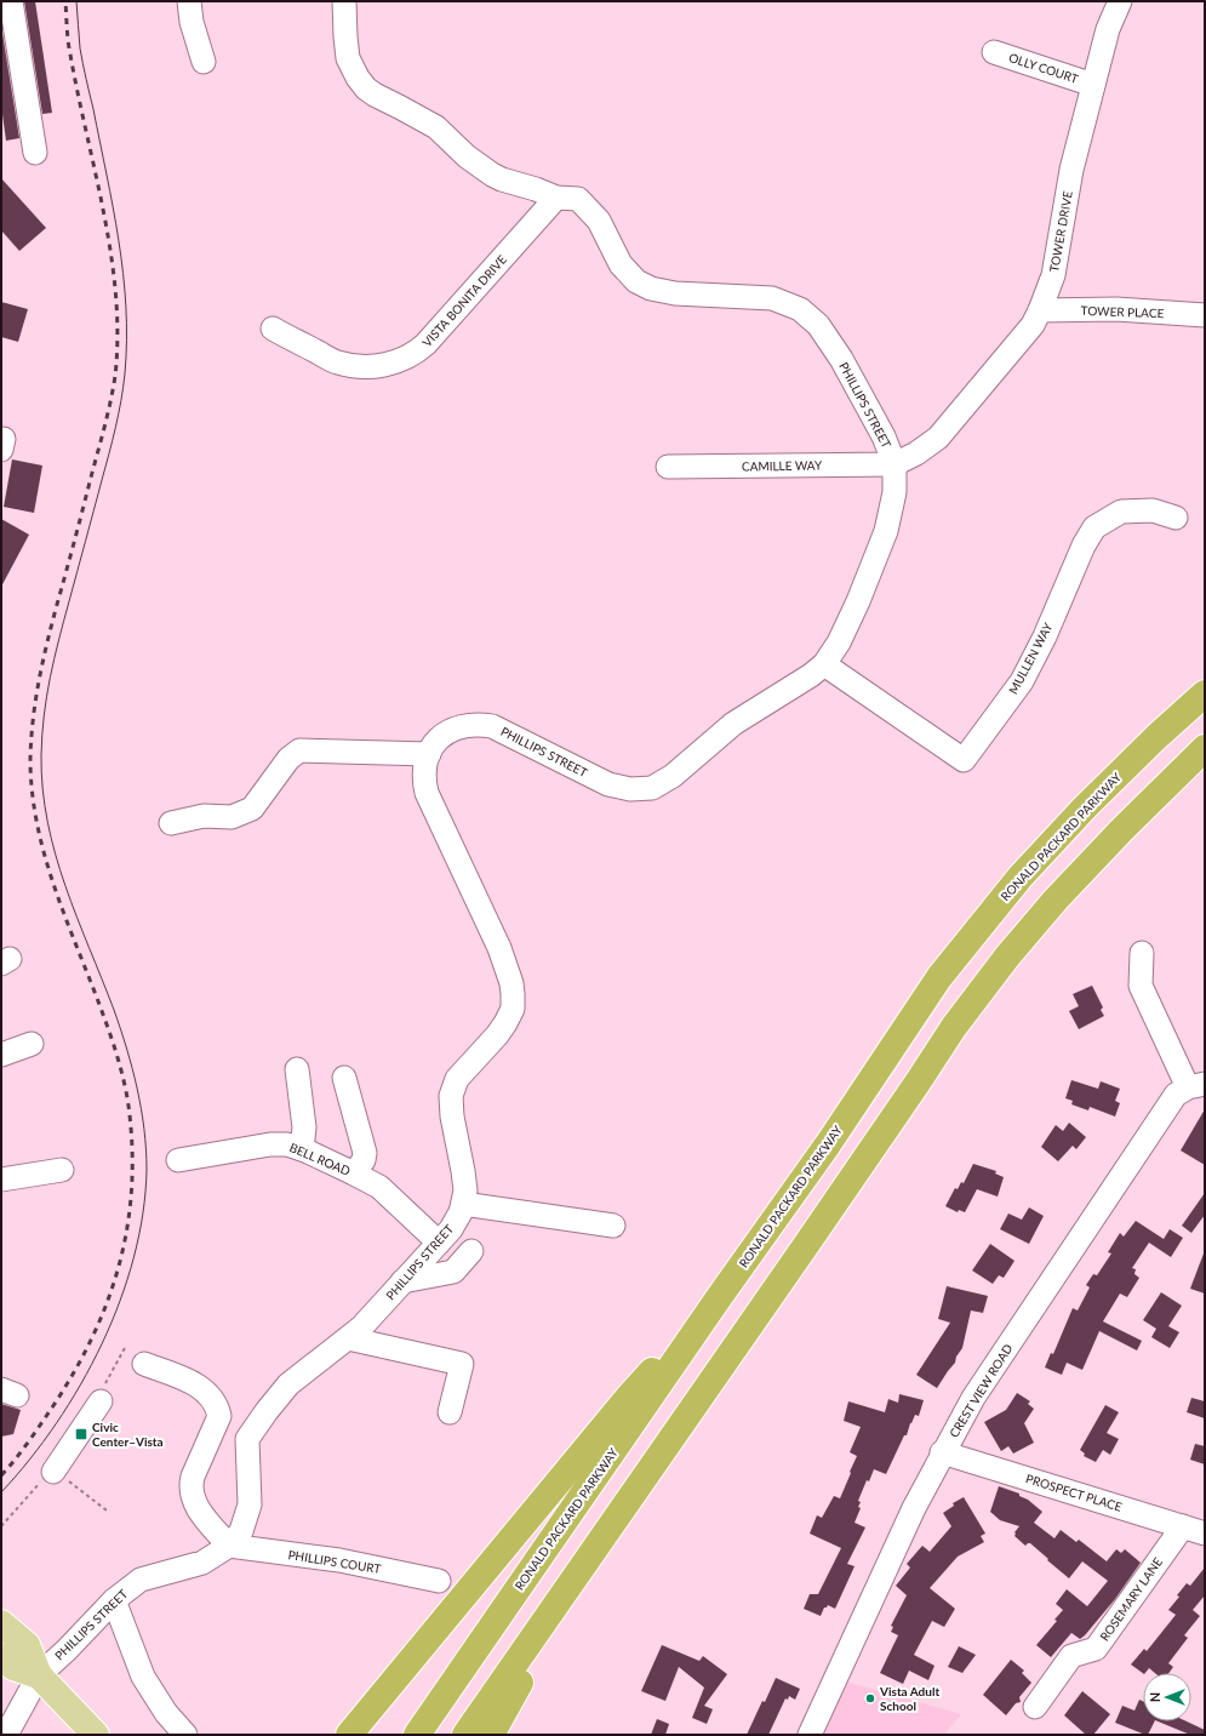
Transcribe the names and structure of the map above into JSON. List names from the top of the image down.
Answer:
{
  "streets": {
    "highway": ["RONALD PACKARD PARKWAY"],
    "street": [
      "OLLY COURT",
      "TOWER DRIVE",
      "VISTA BONITA DRIVE",
      "TOWER PLACE",
      "PHILLIPS STREET",
      "CAMILLE WAY",
      "MULLEN WAY",
      "BELL ROAD",
      "CREST VIEW ROAD",
      "PROSPECT PLACE",
      "PHILLIPS COURT",
      "ROSEMARY LANE"
    ]
  },
  "crossings": [
    ["OLLY COURT", "TOWER DRIVE"],
    ["TOWER DRIVE", "TOWER PLACE"],
    ["TOWER DRIVE", "PHILLIPS STREET"],
    ["TOWER DRIVE", "CAMILLE WAY"],
    ["VISTA BONITA DRIVE", "PHILLIPS STREET"],
    ["PHILLIPS STREET", "CAMILLE WAY"],
    ["PHILLIPS STREET", "MULLEN WAY"],
    ["PHILLIPS STREET", "BELL ROAD"],
    ["PHILLIPS STREET", "PHILLIPS COURT"],
    ["CREST VIEW ROAD", "PROSPECT PLACE"],
    ["PROSPECT PLACE", "ROSEMARY LANE"]
  ],
  "places": {
    "transit": ["Civic Center–Vista"],
    "other": ["Vista Adult School"]
  },
  "north": "left"
}
